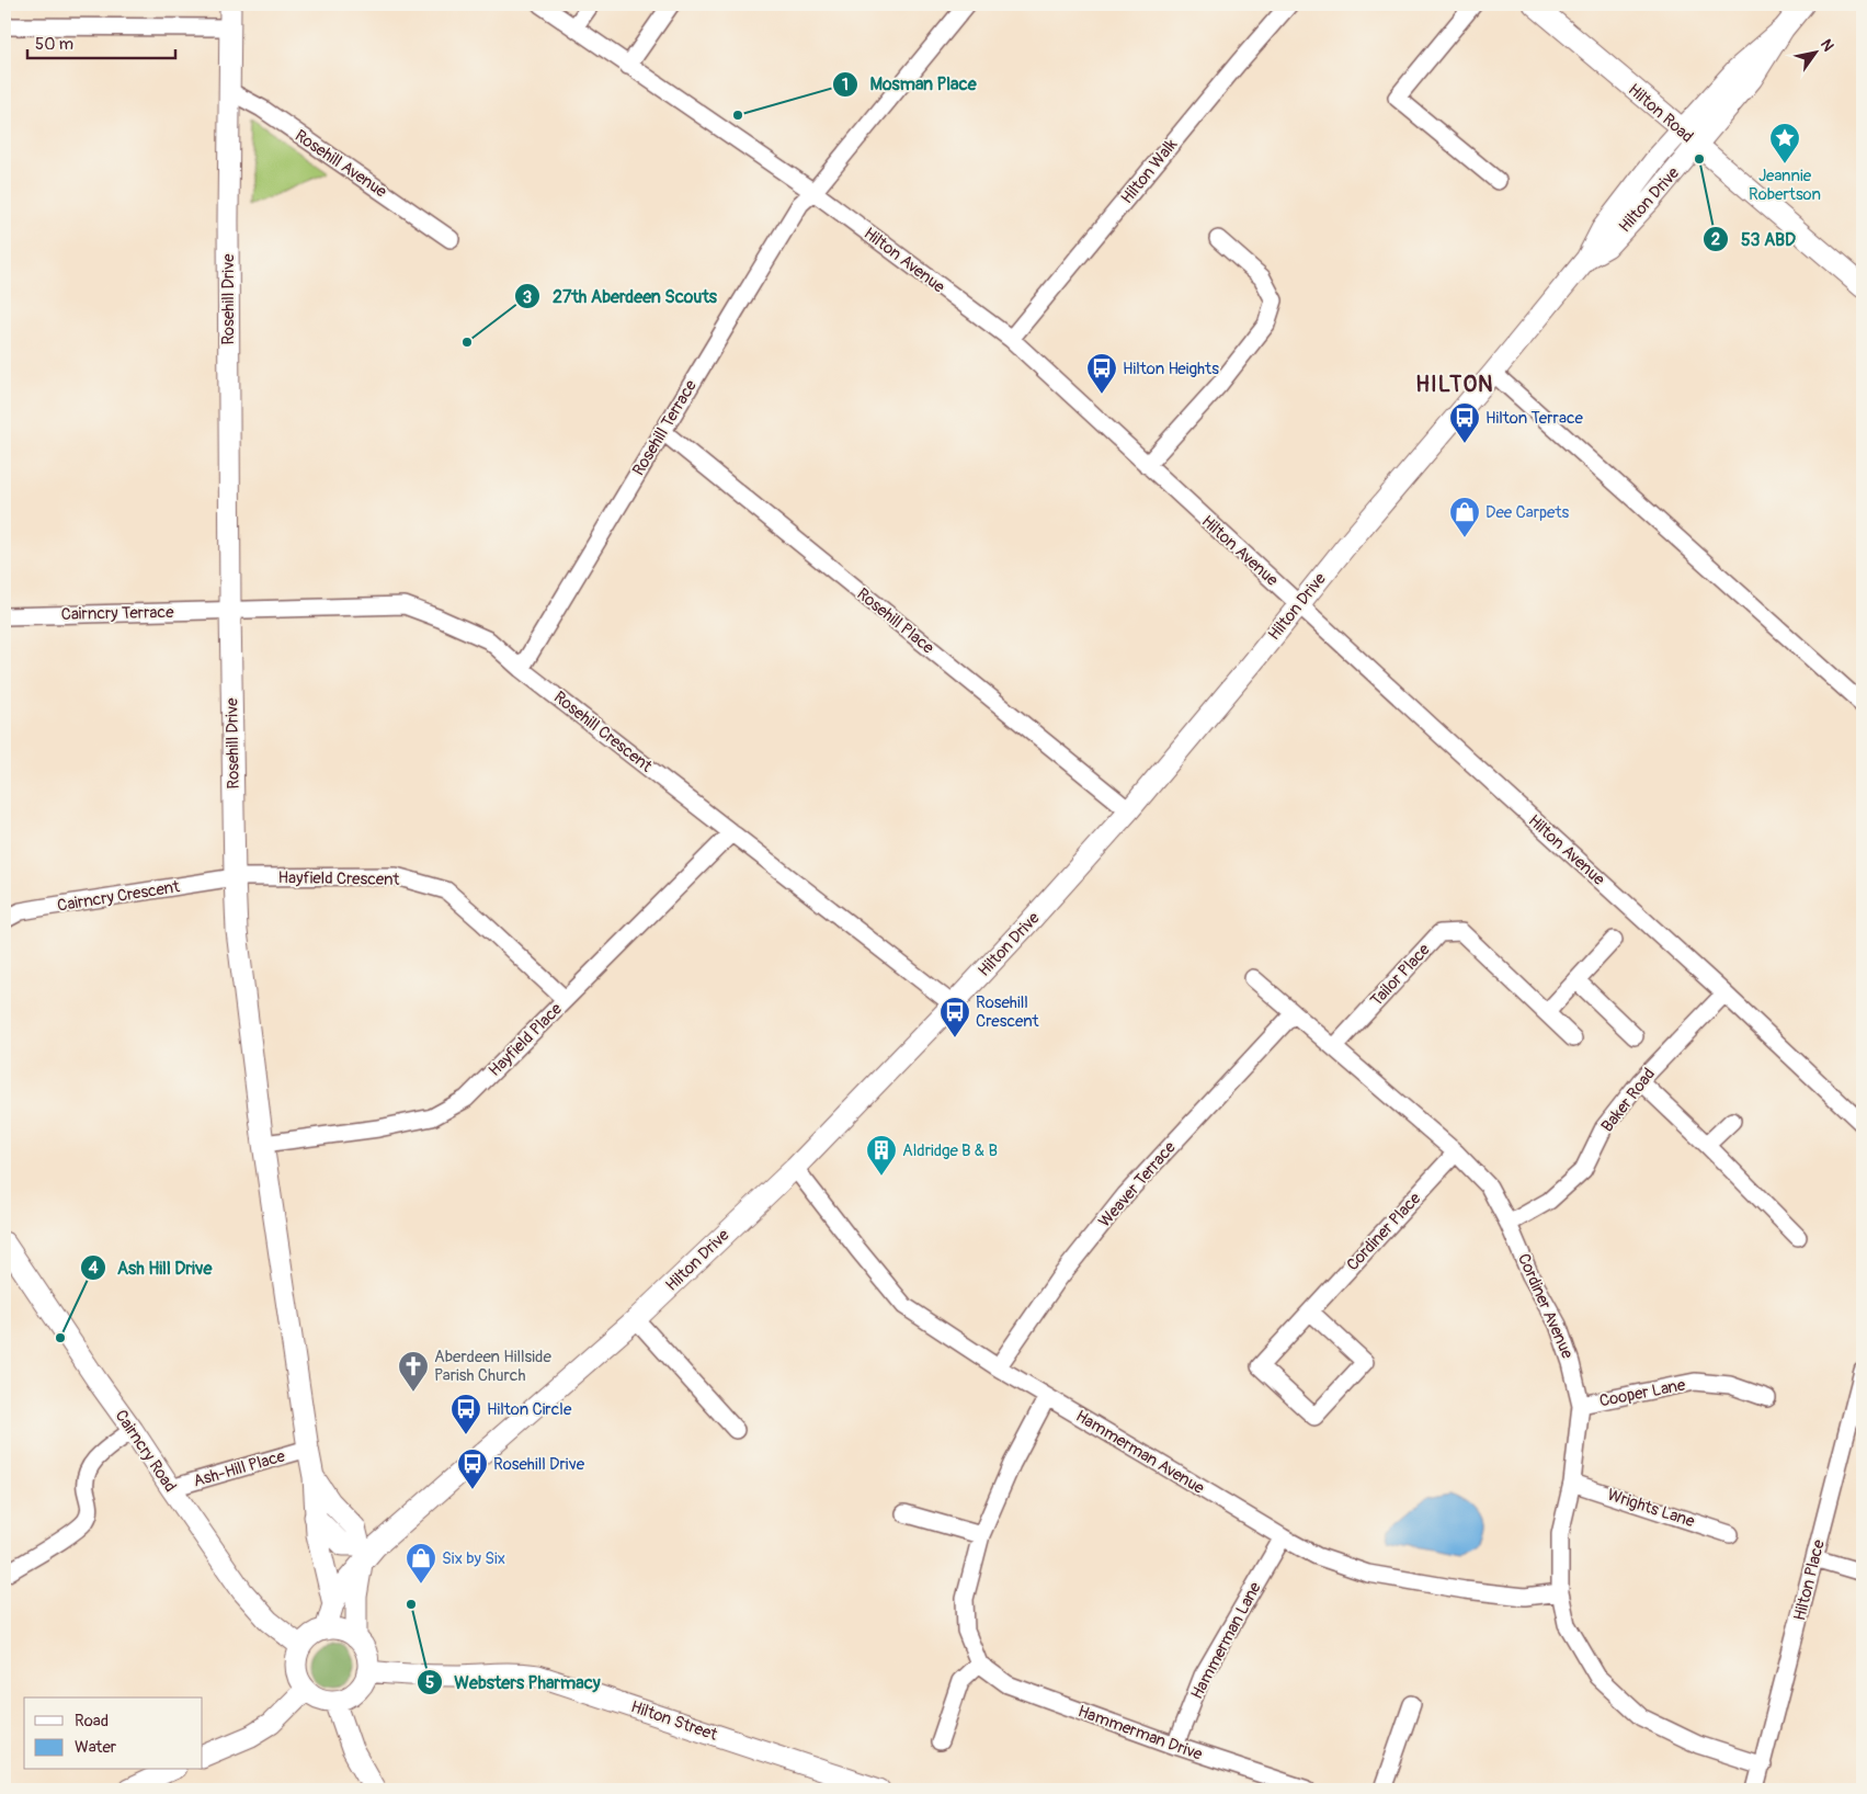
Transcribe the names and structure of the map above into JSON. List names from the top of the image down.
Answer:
{
  "streets": {
    "street": [
      "Hilton Road",
      "Rosehill Avenue",
      "Hilton Walk",
      "Hilton Drive",
      "Hilton Avenue",
      "Rosehill Drive",
      "Rosehill Terrace",
      "Cairncry Terrace",
      "Rosehill Place",
      "Rosehill Crescent",
      "Hayfield Crescent",
      "Cairncry Crescent",
      "Tailor Place",
      "Hayfield Place",
      "Baker Road",
      "Weaver Terrace",
      "Cordiner Place",
      "Cordiner Avenue",
      "Cooper Lane",
      "Cairncry Road",
      "Hammerman Avenue",
      "Ash-Hill Place",
      "Wrights Lane",
      "Hilton Place",
      "Hammerman Lane",
      "Hilton Street",
      "Hammerman Drive"
    ]
  },
  "crossings": [
    ["Hilton Road", "Hilton Drive"],
    ["Rosehill Avenue", "Rosehill Drive"],
    ["Hilton Walk", "Hilton Avenue"],
    ["Hilton Drive", "Hilton Avenue"],
    ["Hilton Drive", "Rosehill Drive"],
    ["Hilton Drive", "Rosehill Place"],
    ["Hilton Drive", "Rosehill Crescent"],
    ["Hilton Drive", "Cairncry Road"],
    ["Hilton Drive", "Hammerman Avenue"],
    ["Hilton Drive", "Hilton Street"],
    ["Hilton Avenue", "Rosehill Terrace"],
    ["Hilton Avenue", "Baker Road"],
    ["Rosehill Drive", "Cairncry Terrace"],
    ["Rosehill Drive", "Rosehill Crescent"],
    ["Rosehill Drive", "Hayfield Crescent"],
    ["Rosehill Drive", "Cairncry Crescent"],
    ["Rosehill Drive", "Hayfield Place"],
    ["Rosehill Drive", "Ash-Hill Place"],
    ["Rosehill Terrace", "Rosehill Place"],
    ["Rosehill Terrace", "Rosehill Crescent"],
    ["Cairncry Terrace", "Rosehill Crescent"],
    ["Rosehill Crescent", "Hayfield Place"],
    ["Hayfield Crescent", "Cairncry Crescent"],
    ["Hayfield Crescent", "Hayfield Place"],
    ["Tailor Place", "Cordiner Avenue"],
    ["Baker Road", "Cordiner Avenue"],
    ["Weaver Terrace", "Cordiner Avenue"],
    ["Weaver Terrace", "Hammerman Avenue"],
    ["Cordiner Place", "Cordiner Avenue"],
    ["Cordiner Avenue", "Cooper Lane"],
    ["Cordiner Avenue", "Hammerman Avenue"],
    ["Cordiner Avenue", "Wrights Lane"],
    ["Cordiner Avenue", "Hilton Place"],
    ["Cairncry Road", "Ash-Hill Place"],
    ["Cairncry Road", "Hilton Street"],
    ["Hammerman Avenue", "Hammerman Lane"],
    ["Hammerman Lane", "Hammerman Drive"]
  ],
  "districts": ["HILTON"],
  "places": {
    "other": [
      "Mosman Place",
      "53 ABD",
      "27th Aberdeen Scouts",
      "Ash Hill Drive",
      "Websters Pharmacy"
    ],
    "place": ["Jeannie Robertson"],
    "bus stop": [
      "Hilton Heights",
      "Hilton Terrace",
      "Rosehill Crescent",
      "Hilton Circle",
      "Rosehill Drive"
    ],
    "shop": ["Dee Carpets", "Six by Six"],
    "building": ["Aldridge B & B"],
    "church": ["Aberdeen Hillside Parish Church"]
  },
  "legend": ["Road", "Water"],
  "scale_bar": "50 m",
  "north": "top right"
}
